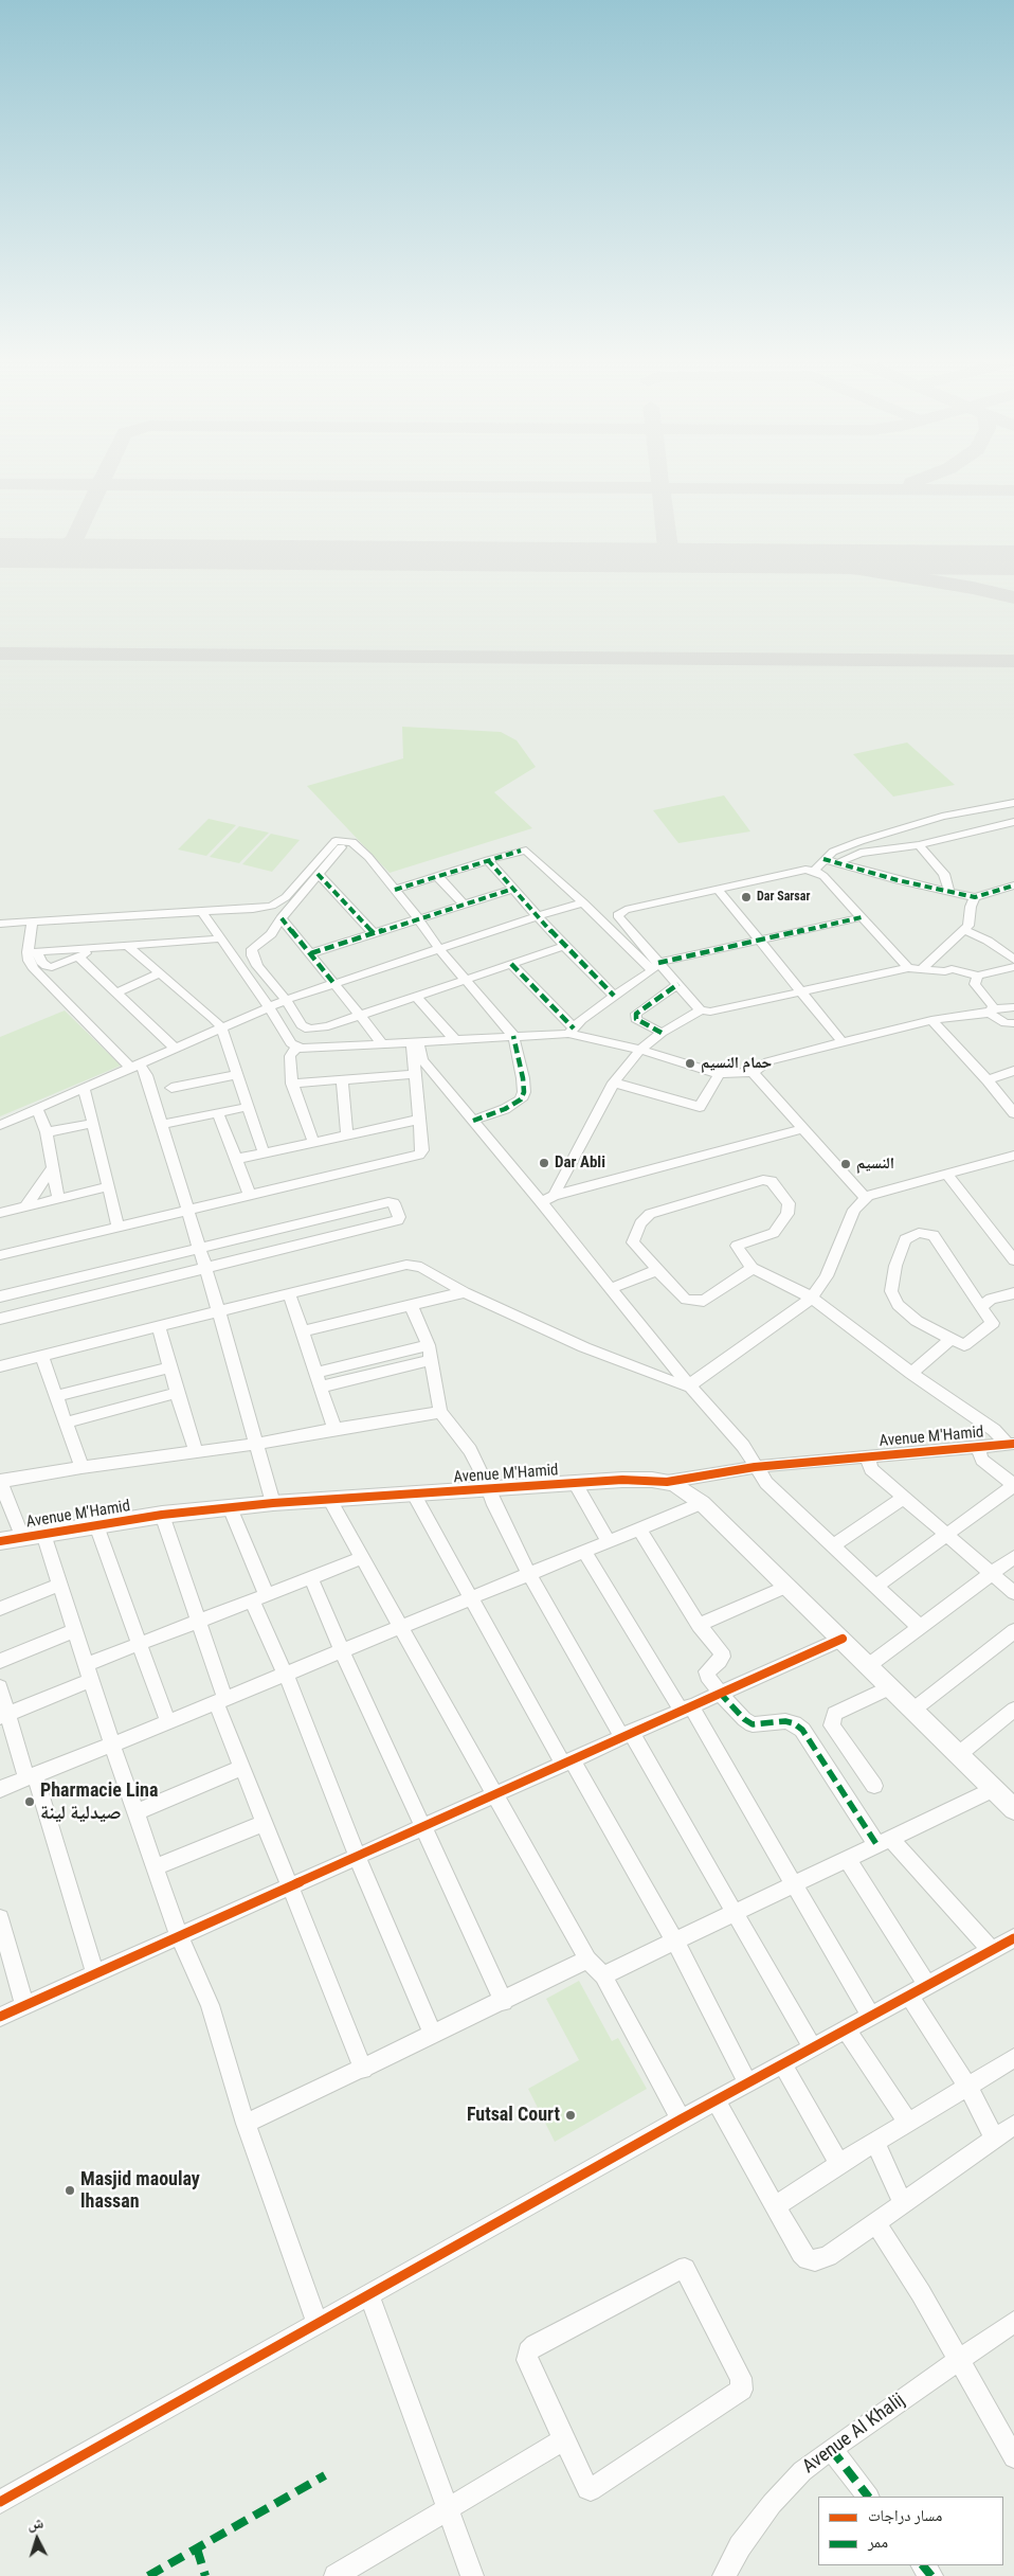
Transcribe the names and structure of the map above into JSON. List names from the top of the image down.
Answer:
{
  "streets": {
    "street": ["Avenue M'Hamid", "Avenue Al Khalij"]
  },
  "places": [
    "Dar Sarsar",
    "حمام النسيم",
    "Dar Abli",
    "النسيم",
    "Pharmacie Lina صيدلية لينة",
    "Futsal Court",
    "Masjid maoulay lhassan"
  ],
  "legend": ["مسار دراجات", "ممر"],
  "north": "top"
}
